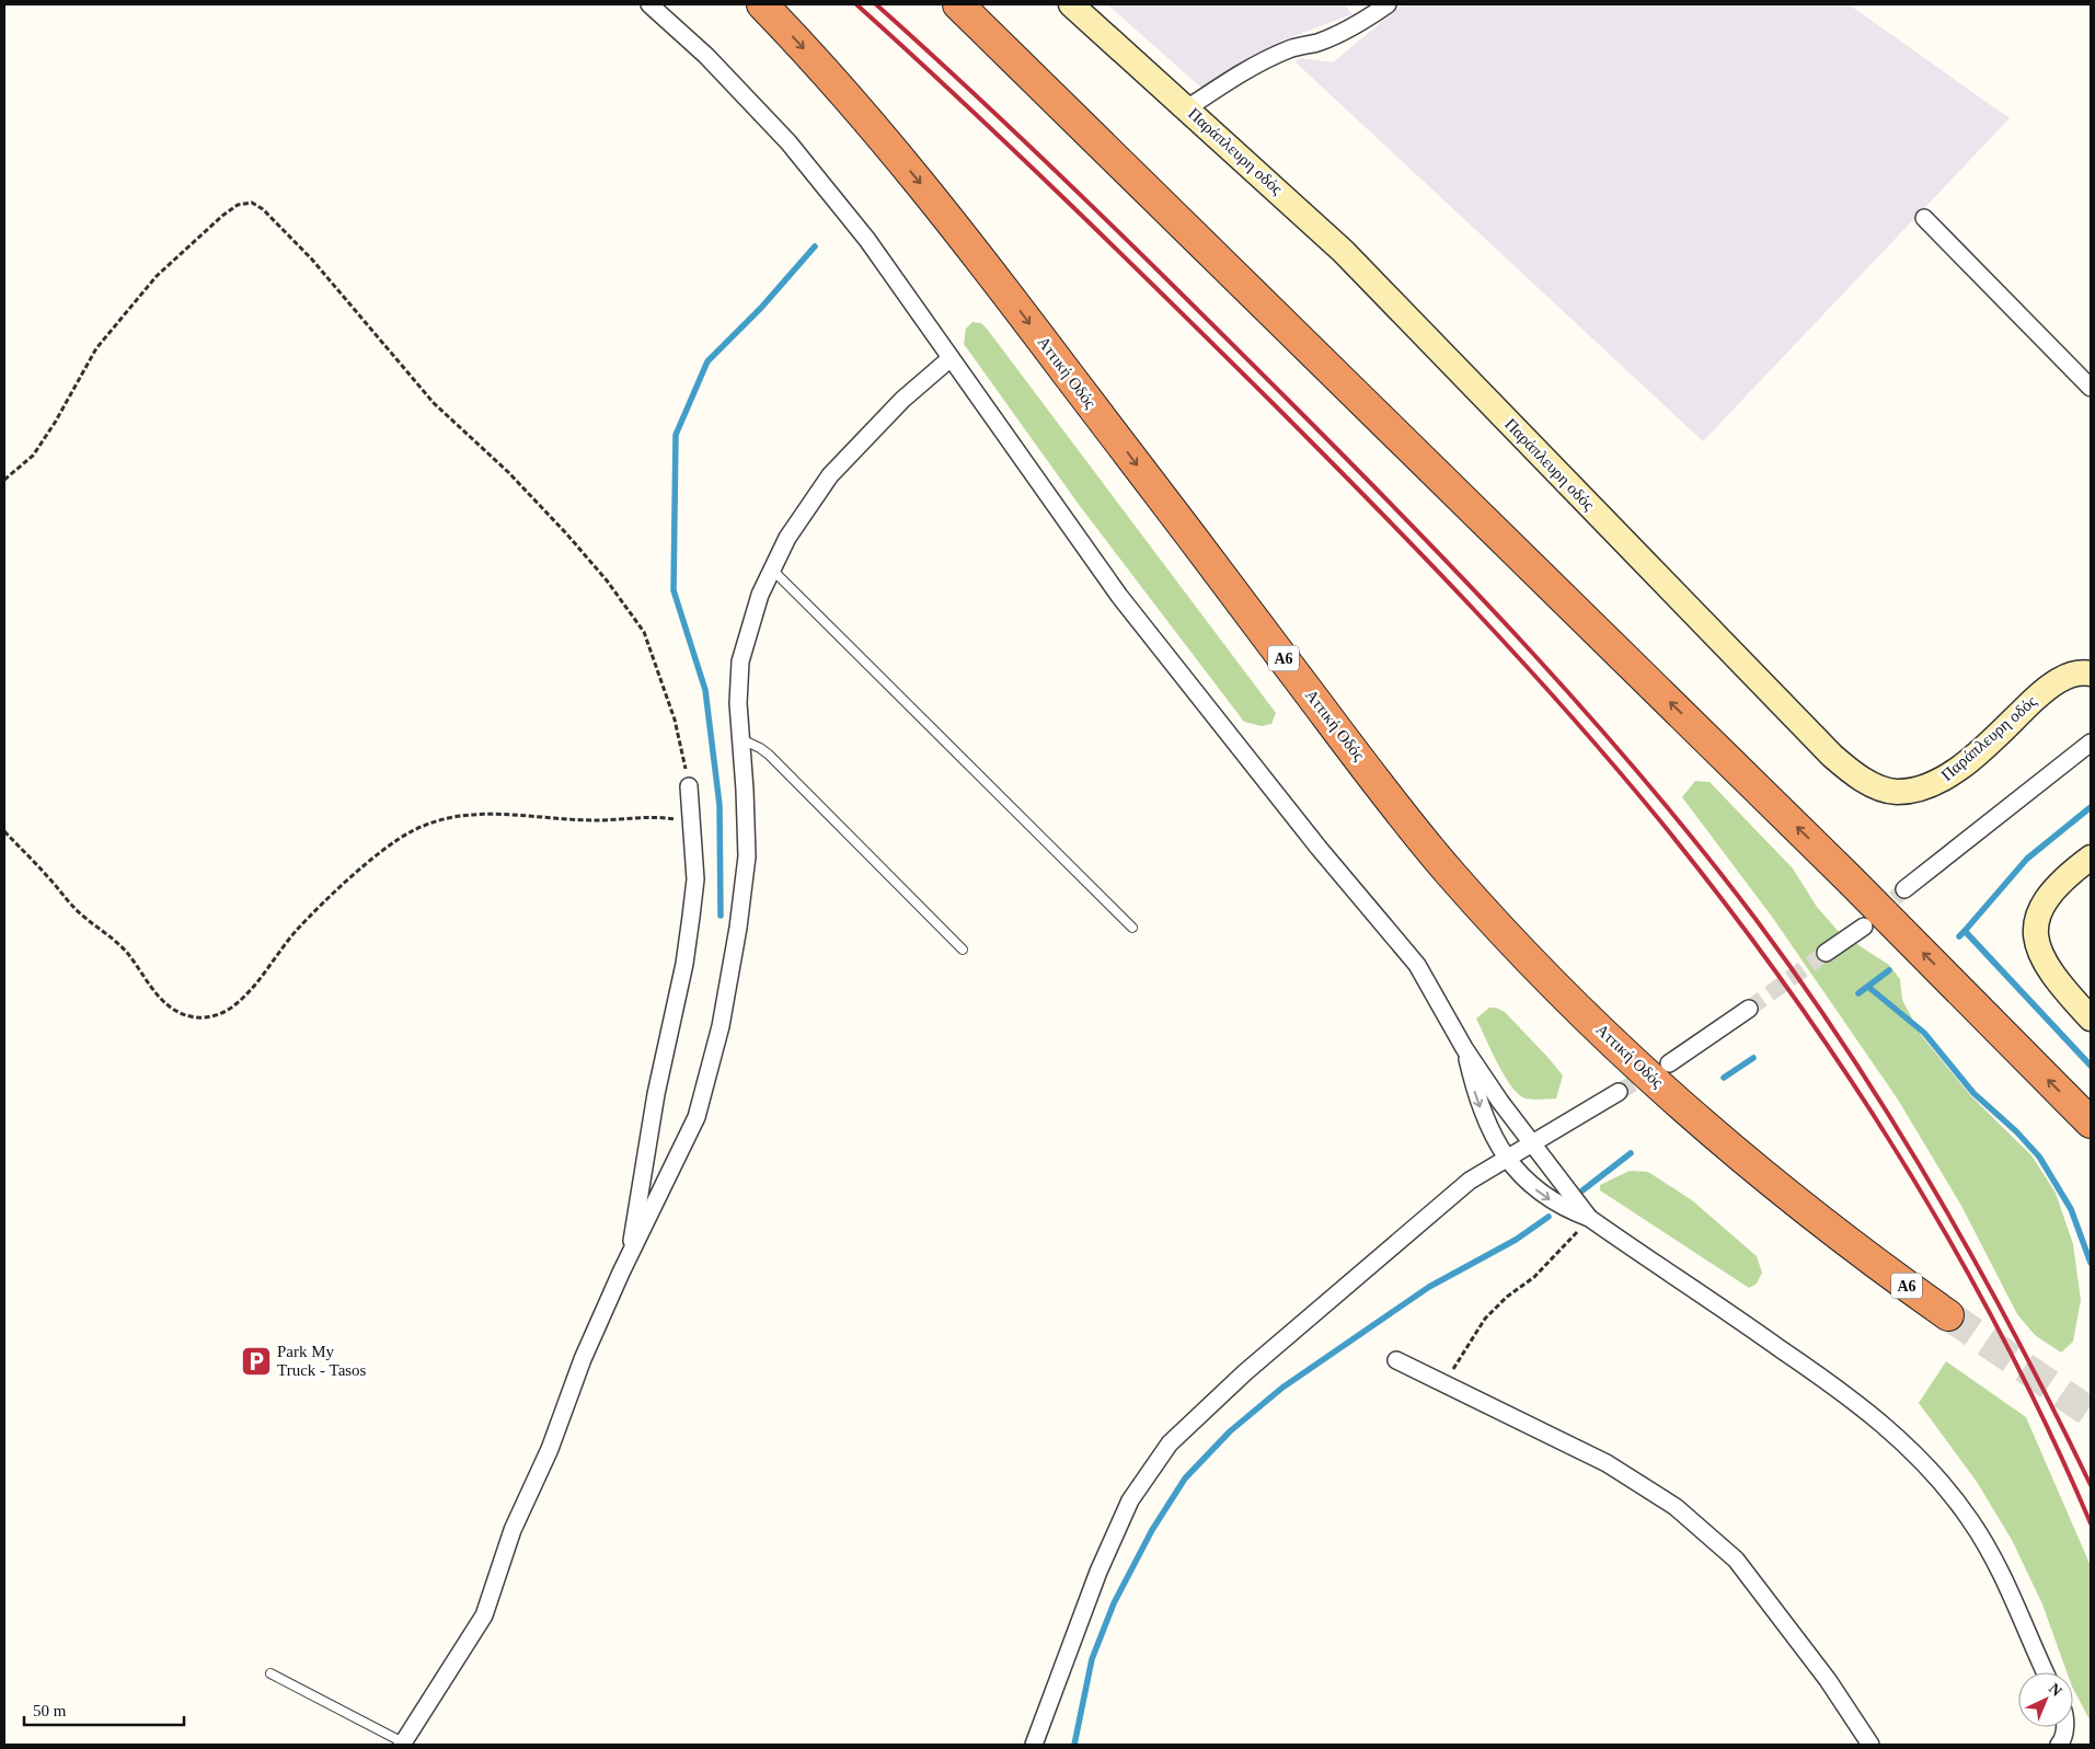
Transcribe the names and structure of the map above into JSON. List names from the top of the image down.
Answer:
{
  "streets": {
    "highway": ["Αττική Οδός", "Α6"],
    "street": ["Παράπλευρη οδός"]
  },
  "places": {
    "parking": ["Park My Truck - Tasos"]
  },
  "scale_bar": "50 m",
  "north": "top right"
}
